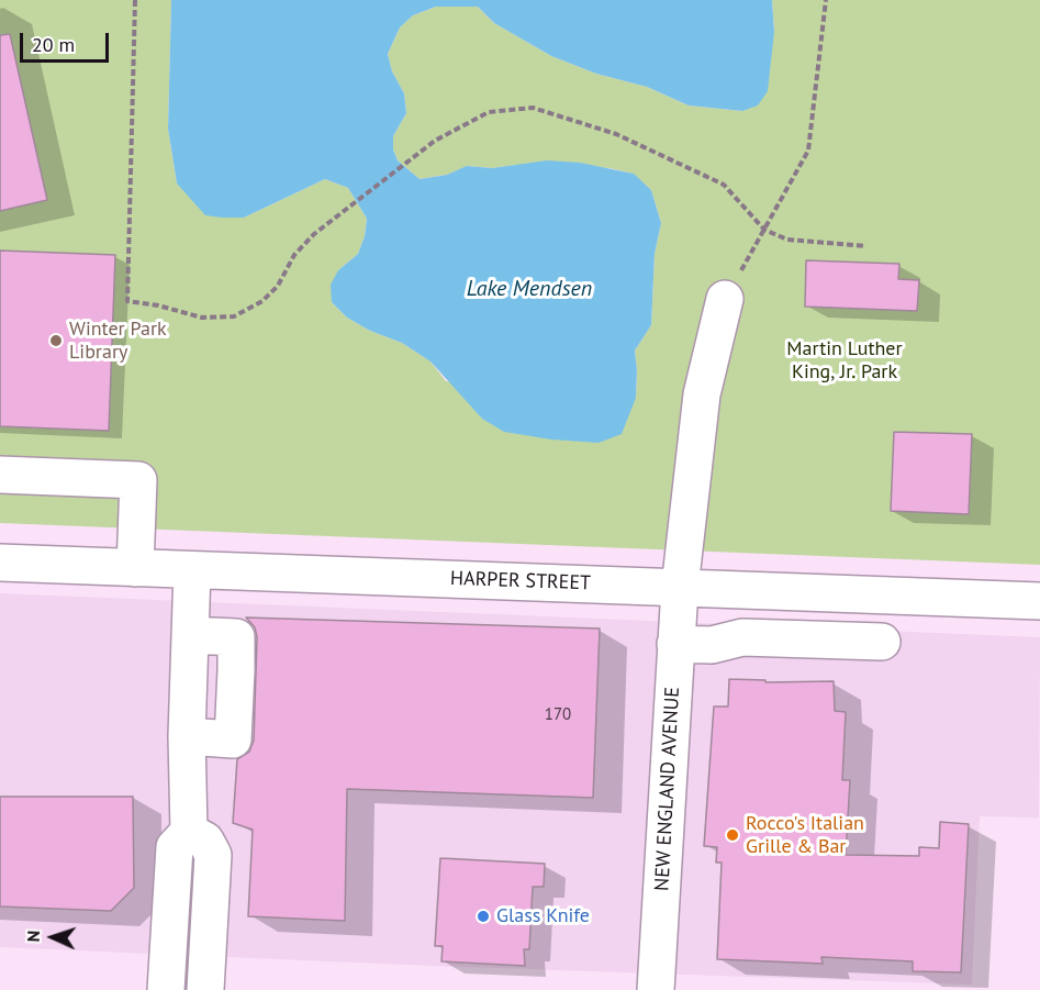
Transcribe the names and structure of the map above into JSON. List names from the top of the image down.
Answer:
{
  "streets": {
    "street": ["HARPER STREET", "NEW ENGLAND AVENUE"]
  },
  "crossings": [
    ["HARPER STREET", "NEW ENGLAND AVENUE"]
  ],
  "water": ["Lake Mendsen"],
  "parks": ["Martin Luther King, Jr. Park"],
  "places": ["Winter Park Library", "Rocco's Italian Grille & Bar", "Glass Knife"],
  "house_numbers": ["170"],
  "scale_bar": "20 m",
  "north": "left"
}
